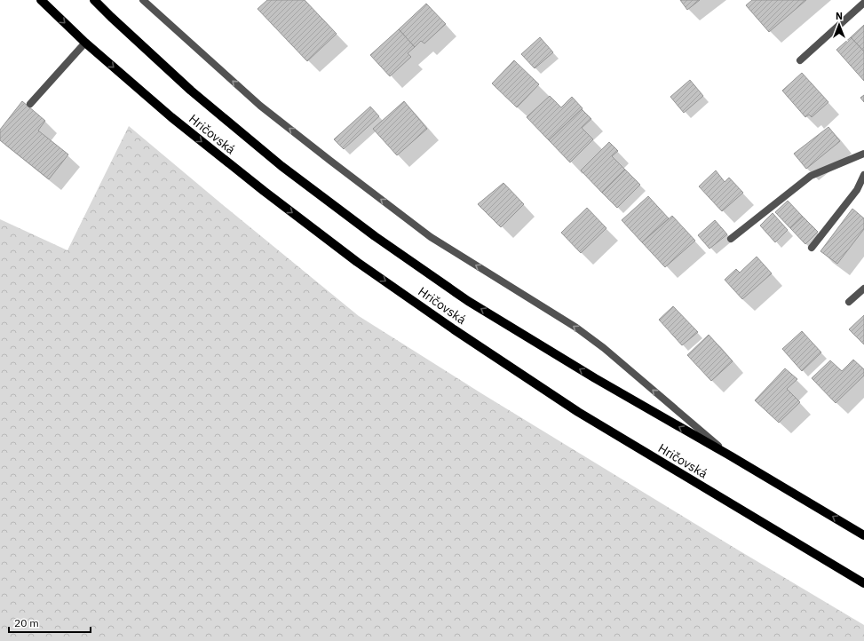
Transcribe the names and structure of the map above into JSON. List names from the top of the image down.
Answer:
{
  "streets": {
    "main road": ["Hričovská"]
  },
  "scale_bar": "20 m",
  "north": "top"
}
